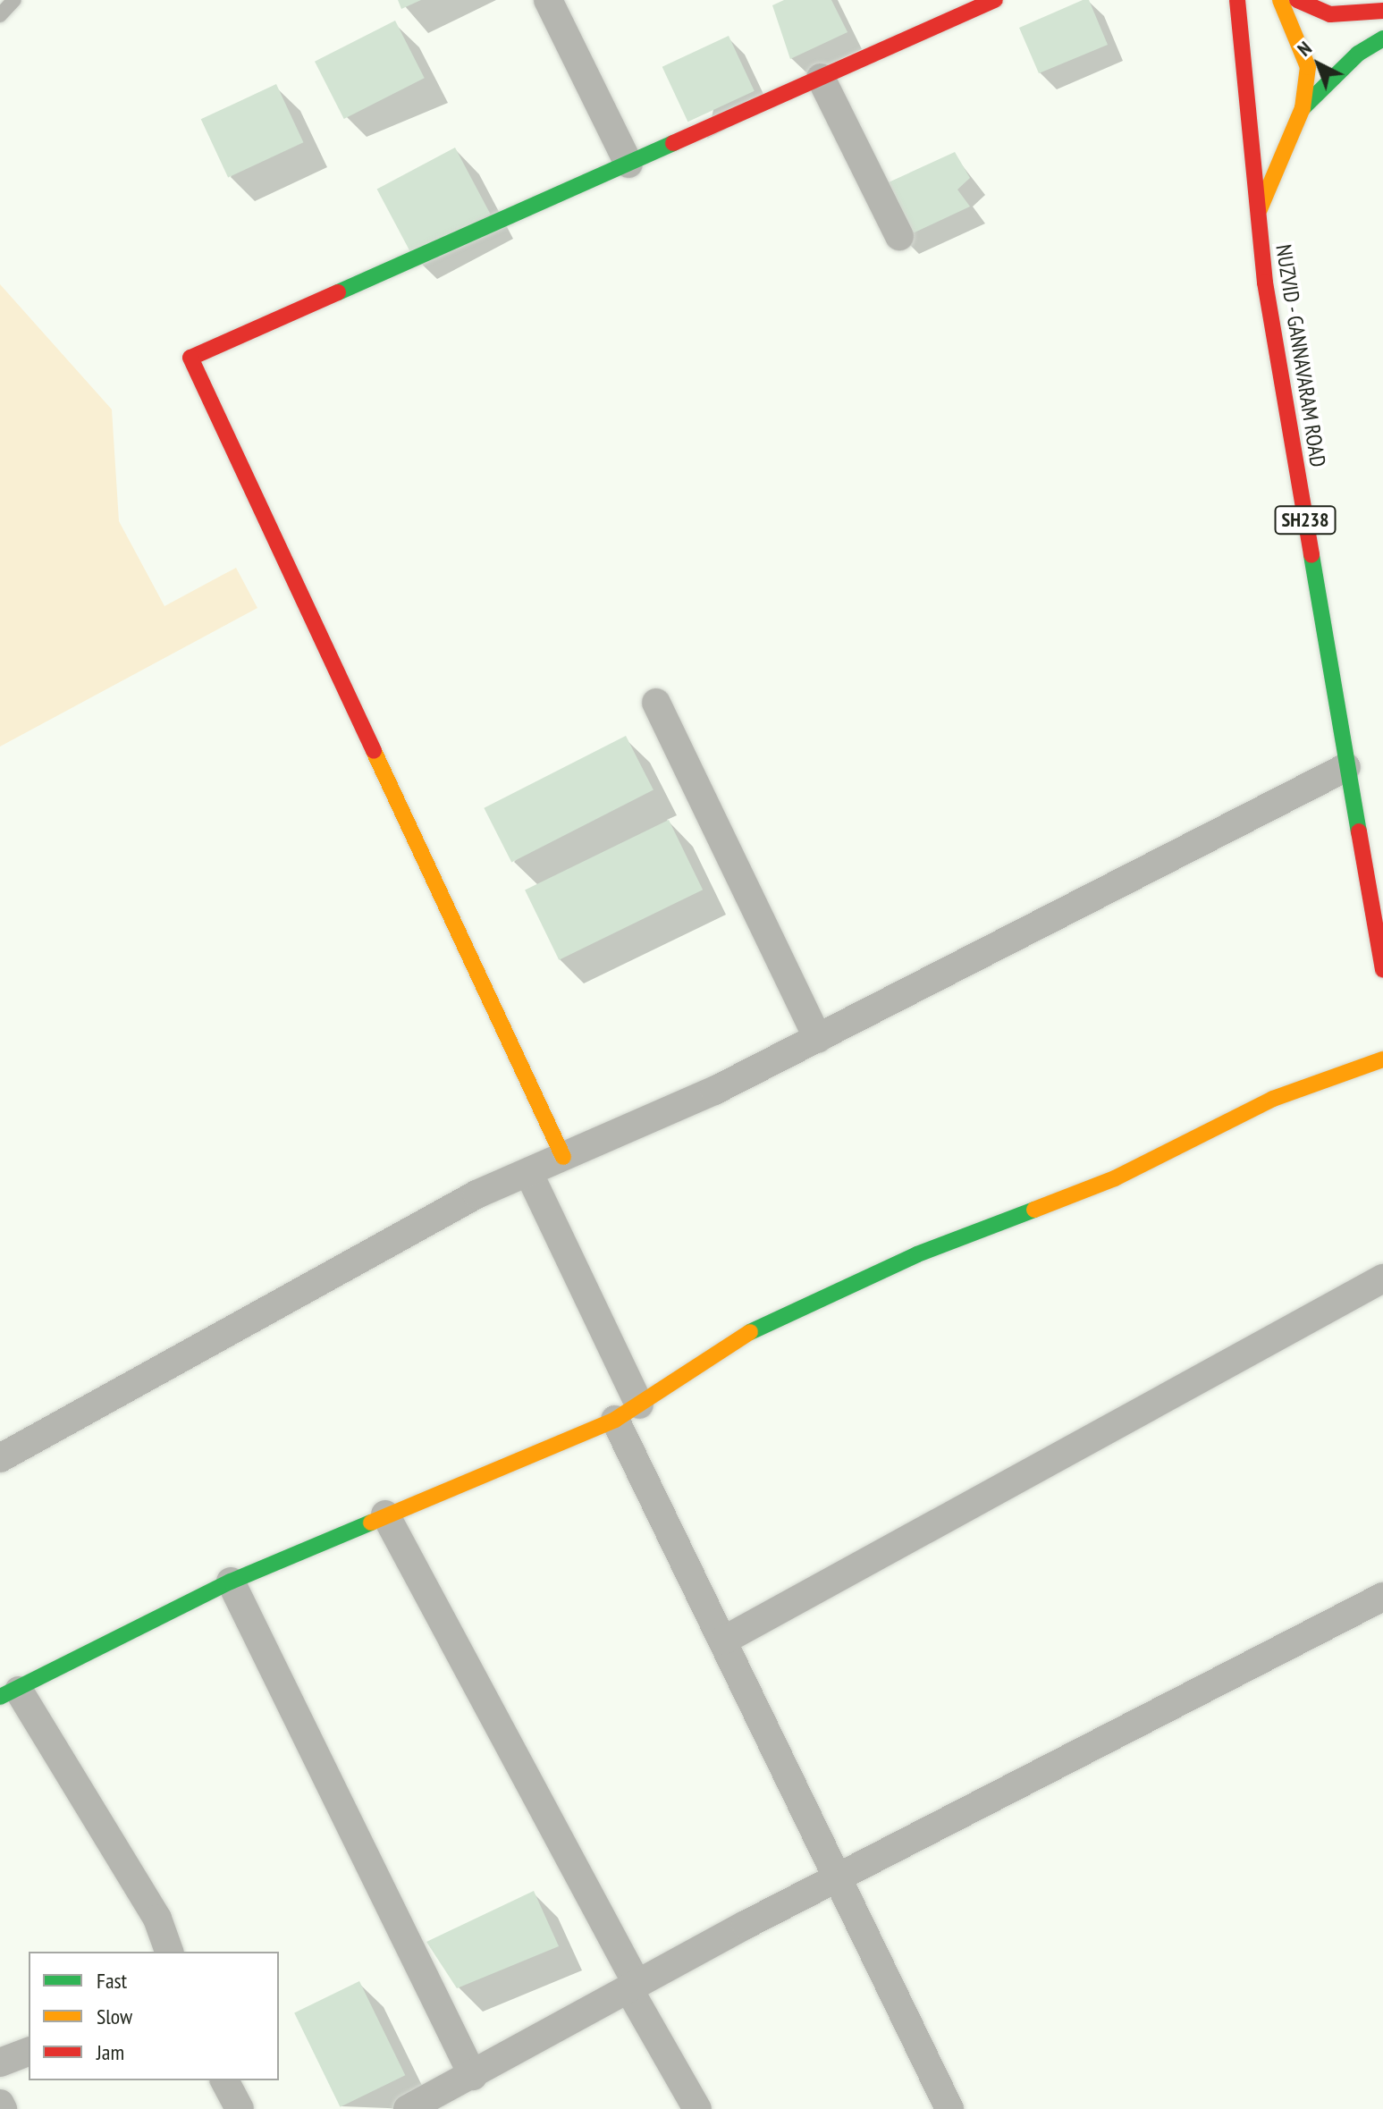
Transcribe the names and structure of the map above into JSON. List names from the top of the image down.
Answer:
{
  "streets": {
    "street": ["NUZVID - GANNAVARAM ROAD", "SH238"]
  },
  "crossings": [
    ["NUZVID - GANNAVARAM ROAD", "SH238"]
  ],
  "legend": ["Fast", "Slow", "Jam"],
  "north": "top left"
}
